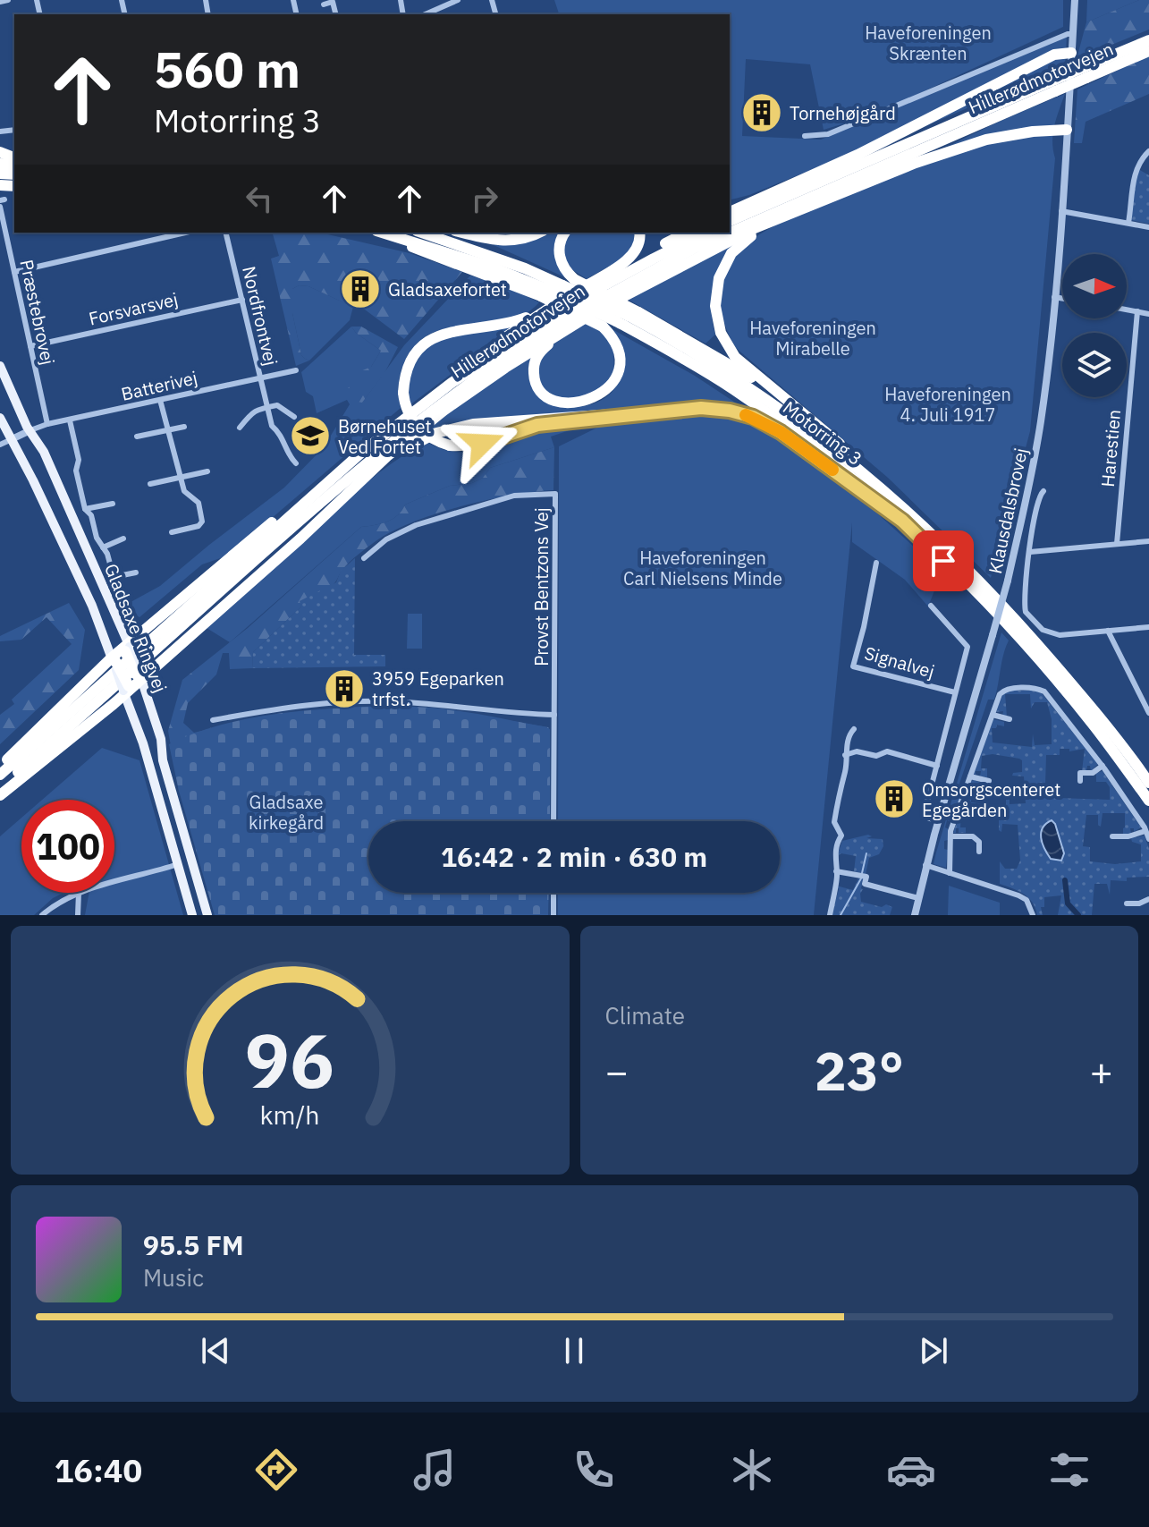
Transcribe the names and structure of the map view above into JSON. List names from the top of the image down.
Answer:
{
  "streets": {
    "highway": ["Hillerødmotorvejen", "Motorring 3"],
    "main road": ["Gladsaxe Ringvej"],
    "street": [
      "Forsvarsvej",
      "Præstebrovej",
      "Nordfrontvej",
      "Batterivej",
      "Harestien",
      "Klausdalsbrovej",
      "Provst Bentzons Vej",
      "Signalvej"
    ]
  },
  "crossings": [
    ["Forsvarsvej", "Præstebrovej"],
    ["Forsvarsvej", "Nordfrontvej"],
    ["Præstebrovej", "Batterivej"],
    ["Nordfrontvej", "Batterivej"],
    ["Batterivej", "Gladsaxe Ringvej"],
    ["Klausdalsbrovej", "Signalvej"]
  ],
  "parks": [
    "Haveforeningen Skrænten",
    "Haveforeningen Mirabelle",
    "Haveforeningen 4. Juli 1917",
    "Haveforeningen Carl Nielsens Minde",
    "Gladsaxe kirkegård"
  ],
  "places": {
    "building": [
      "Tornehøjgård",
      "Gladsaxefortet",
      "3959 Egeparken trfst.",
      "Omsorgscenteret Egegården"
    ],
    "school or university": ["Børnehuset Ved Fortet"]
  },
  "north": "right",
  "page": {
    "turn": ["560 m", "Motorring 3"],
    "limit": "100",
    "trip": "16:42 · 2 min · 630 m",
    "tile": "Climate",
    "heat": ["−", "23°", "+"],
    "song": ["95.5 FM", "Music"],
    "tabs": "16:40",
    "gauge": ["96", "km/h"]
  }
}
